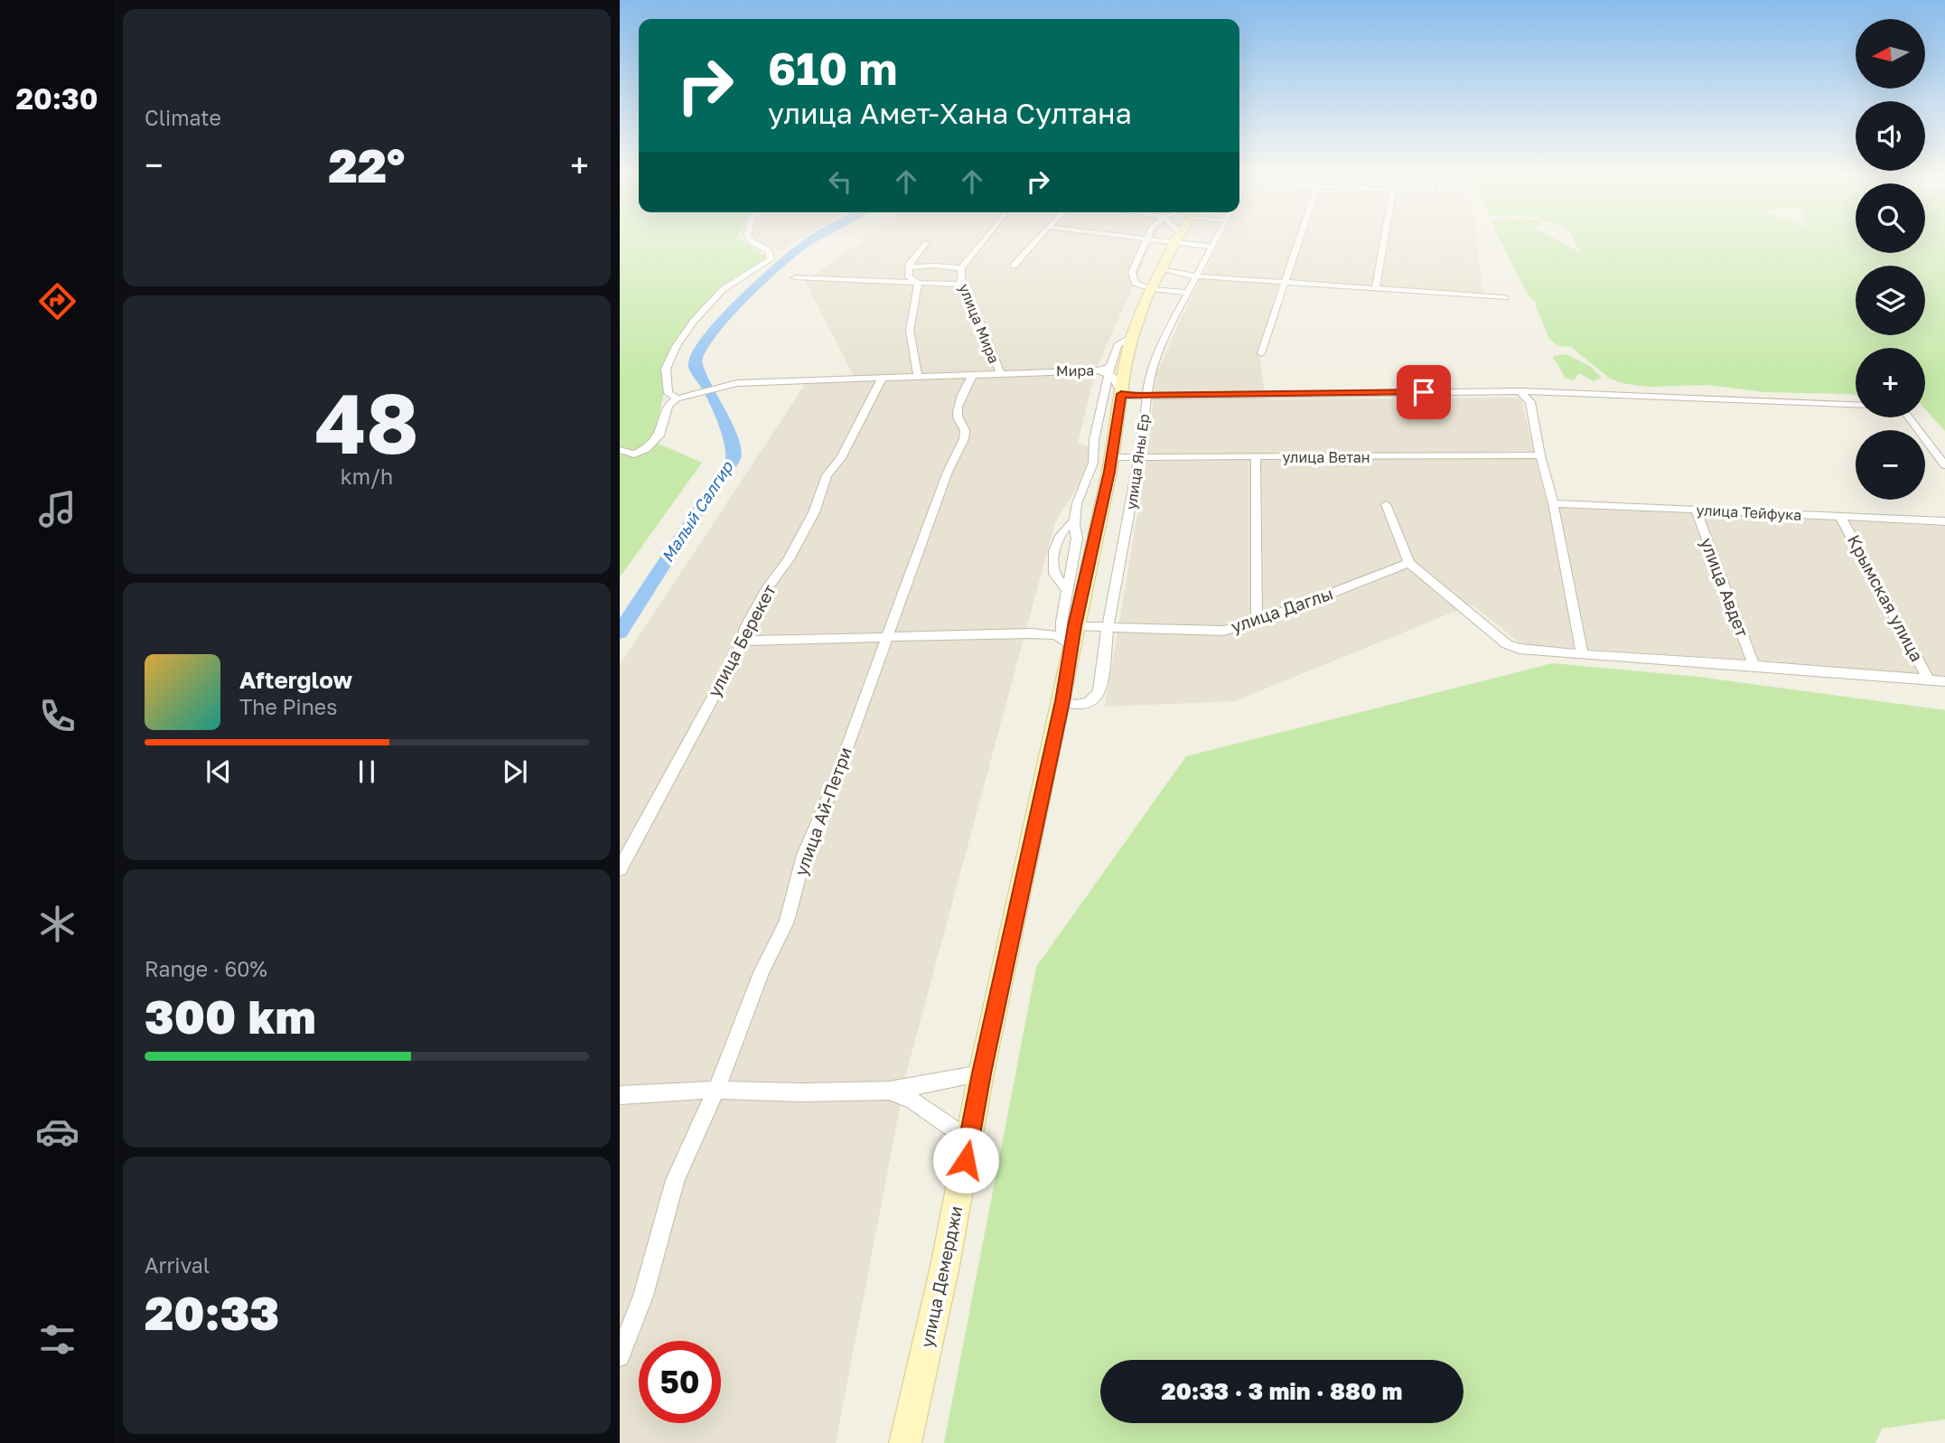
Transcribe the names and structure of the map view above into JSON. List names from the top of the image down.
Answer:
{
  "streets": {
    "main road": ["улица Демерджи"],
    "street": [
      "улица Мира",
      "Мира",
      "улица Ветан",
      "улица Яны Ер",
      "улица Тейфука",
      "улица Авдет",
      "Крымская улица",
      "улица Даглы",
      "улица Берекет",
      "улица Ай-Петри"
    ]
  },
  "crossings": [
    ["улица Мира", "Мира"],
    ["Мира", "улица Демерджи"],
    ["улица Ветан", "улица Яны Ер"],
    ["улица Ветан", "улица Демерджи"],
    ["улица Яны Ер", "улица Даглы"],
    ["улица Яны Ер", "улица Демерджи"],
    ["улица Тейфука", "улица Авдет"],
    ["улица Тейфука", "Крымская улица"],
    ["улица Даглы", "улица Берекет"],
    ["улица Даглы", "улица Ай-Петри"],
    ["улица Даглы", "улица Демерджи"]
  ],
  "water": ["Малый Салгир"],
  "north": "left",
  "page": {
    "tabs": "20:30",
    "tile": [
      "Climate",
      ["48", "km/h"],
      ["Range · 60%", "300 km"],
      ["Arrival", "20:33"]
    ],
    "map_buttons": ["+", "−"],
    "turn": ["610 m", "улица Амет-Хана Султана"],
    "heat": ["−", "22°", "+"],
    "song": ["Afterglow", "The Pines"],
    "limit": "50",
    "trip": "20:33 · 3 min · 880 m"
  }
}
